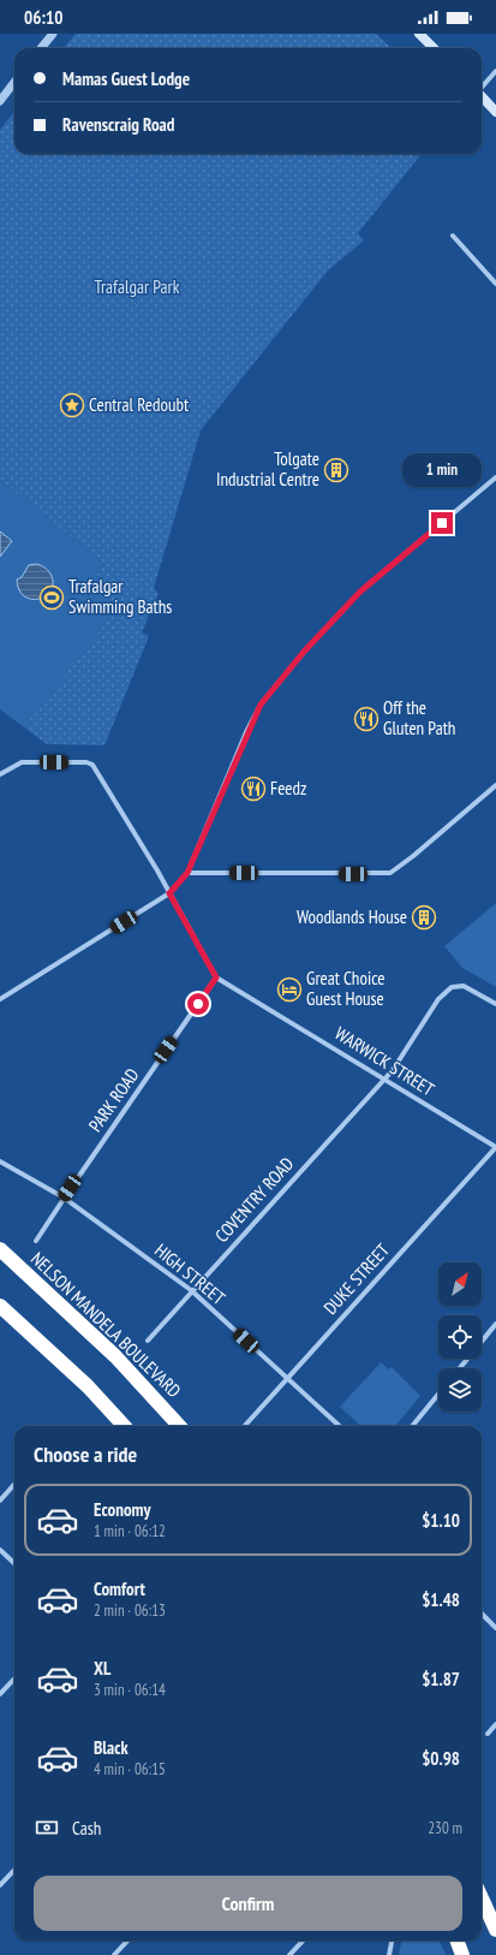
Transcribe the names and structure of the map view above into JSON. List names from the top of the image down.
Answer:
{
  "streets": {
    "highway": ["NELSON MANDELA BOULEVARD"],
    "street": [
      "WARWICK STREET",
      "PARK ROAD",
      "COVENTRY ROAD",
      "HIGH STREET",
      "DUKE STREET"
    ]
  },
  "crossings": [
    ["WARWICK STREET", "PARK ROAD"],
    ["WARWICK STREET", "COVENTRY ROAD"],
    ["WARWICK STREET", "DUKE STREET"],
    ["PARK ROAD", "HIGH STREET"],
    ["COVENTRY ROAD", "HIGH STREET"],
    ["HIGH STREET", "DUKE STREET"]
  ],
  "parks": ["Trafalgar Park"],
  "places": {
    "place": ["Central Redoubt"],
    "building": ["Tolgate Industrial Centre", "Woodlands House"],
    "sports": ["Trafalgar Swimming Baths"],
    "restaurant": ["Off the Gluten Path", "Feedz"],
    "hotel": ["Great Choice Guest House"]
  },
  "north": "top right",
  "page": {
    "status": "06:10",
    "banner": ["Mamas Guest Lodge", "Ravenscraig Road"],
    "bubble": "1 min",
    "heading": "Choose a ride",
    "list": [
      {
        "name": "Economy",
        "note": "1 min · 06:12",
        "value": "$1.10"
      },
      {
        "name": "Comfort",
        "note": "2 min · 06:13",
        "value": "$1.48"
      },
      {
        "name": "XL",
        "note": "3 min · 06:14",
        "value": "$1.87"
      },
      {
        "name": "Black",
        "note": "4 min · 06:15",
        "value": "$0.98"
      }
    ],
    "pay": ["Cash", "230 m"],
    "buttons": "Confirm"
  }
}
